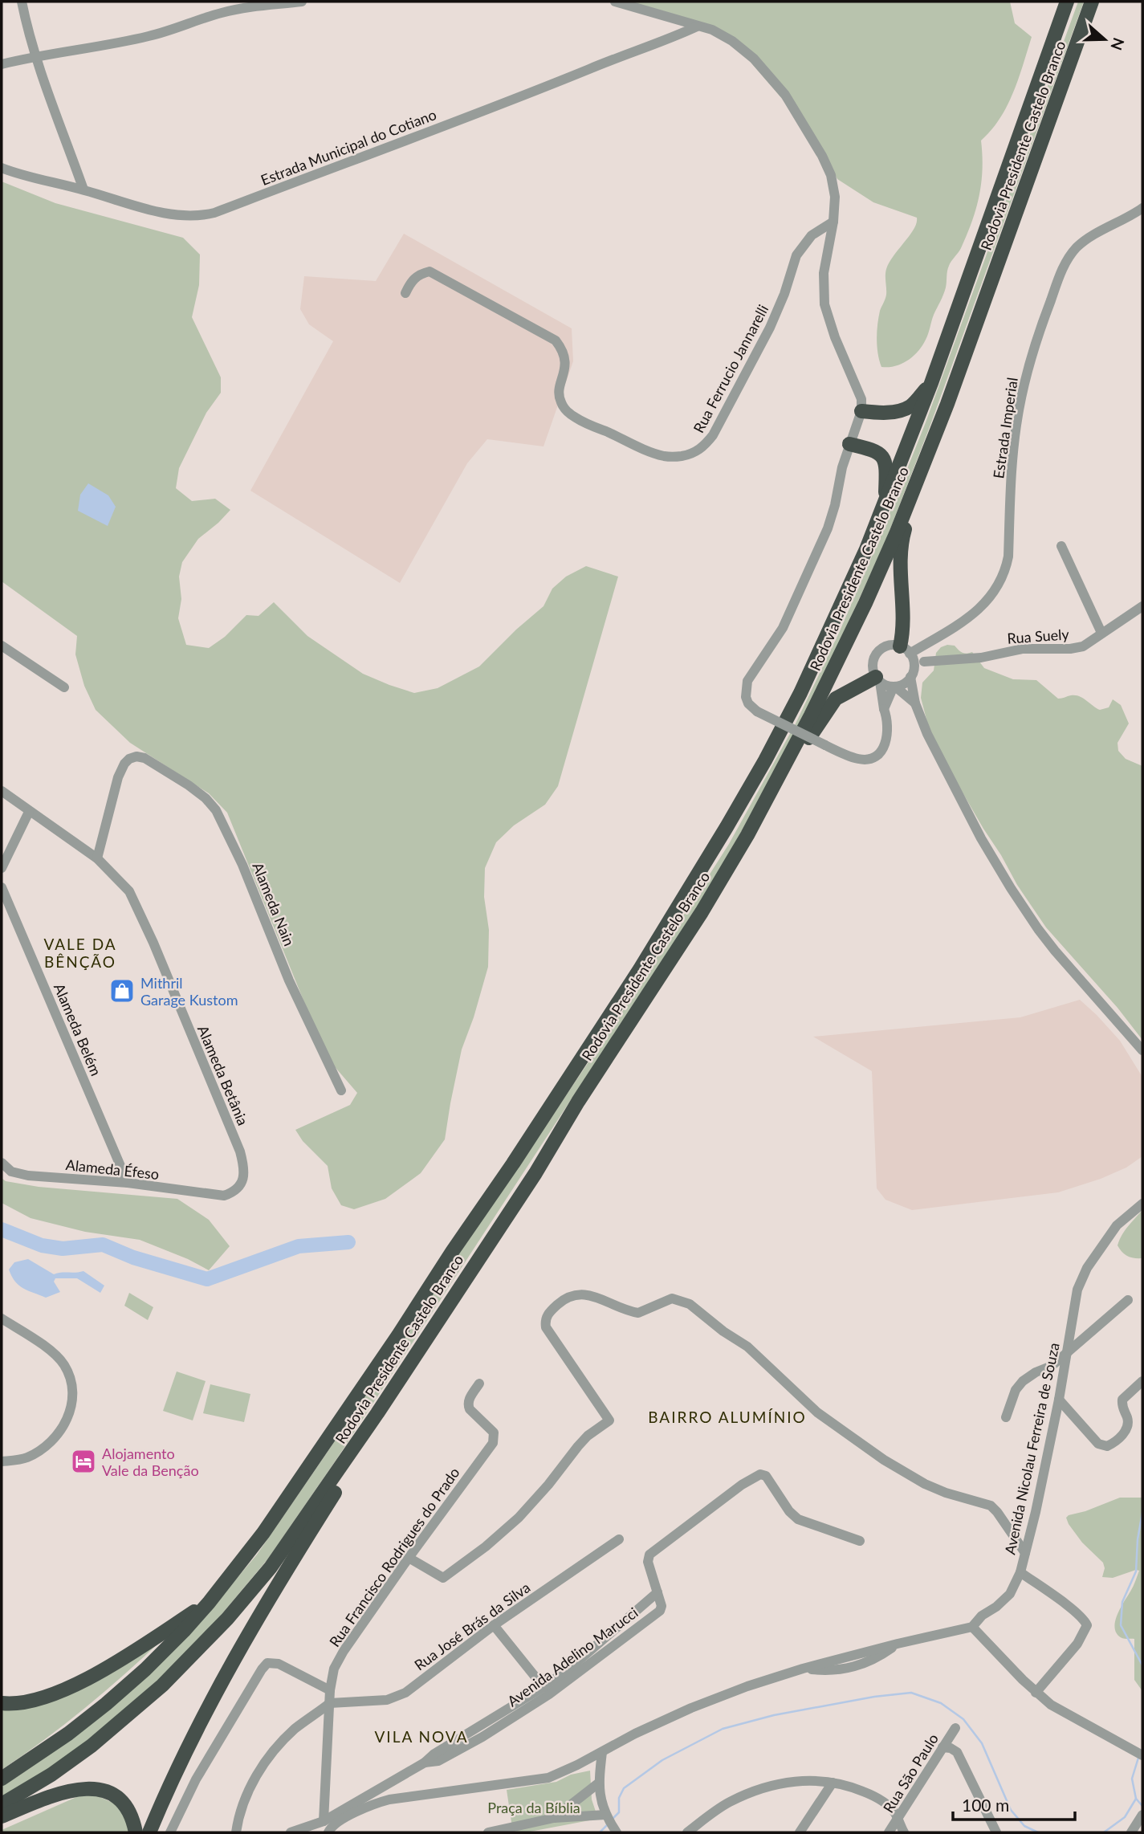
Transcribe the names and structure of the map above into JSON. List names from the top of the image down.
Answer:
{
  "streets": {
    "highway": ["Rodovia Presidente Castelo Branco"],
    "street": [
      "Estrada Municipal do Cotiano",
      "Rua Ferrucio Jannarelli",
      "Estrada Imperial",
      "Rua Suely",
      "Alameda Nain",
      "Alameda Belém",
      "Alameda Betânia",
      "Alameda Éfeso",
      "Avenida Nicolau Ferreira de Souza",
      "Rua Francisco Rodrigues do Prado",
      "Rua José Brás da Silva",
      "Avenida Adelino Marucci",
      "Rua São Paulo"
    ]
  },
  "crossings": [
    ["Estrada Imperial", "Rua Suely"],
    ["Alameda Nain", "Alameda Betânia"],
    ["Alameda Belém", "Alameda Éfeso"],
    ["Alameda Betânia", "Alameda Éfeso"],
    ["Avenida Nicolau Ferreira de Souza", "Rua Francisco Rodrigues do Prado"],
    ["Avenida Nicolau Ferreira de Souza", "Avenida Adelino Marucci"],
    ["Rua Francisco Rodrigues do Prado", "Rua José Brás da Silva"],
    ["Rua Francisco Rodrigues do Prado", "Avenida Adelino Marucci"]
  ],
  "districts": ["VALE DA BÊNÇÃO", "BAIRRO ALUMÍNIO", "VILA NOVA"],
  "parks": ["Praça da Bíblia"],
  "places": {
    "shop": ["Mithril Garage Kustom"],
    "hotel": ["Alojamento Vale da Benção"]
  },
  "scale_bar": "100 m",
  "north": "right"
}
